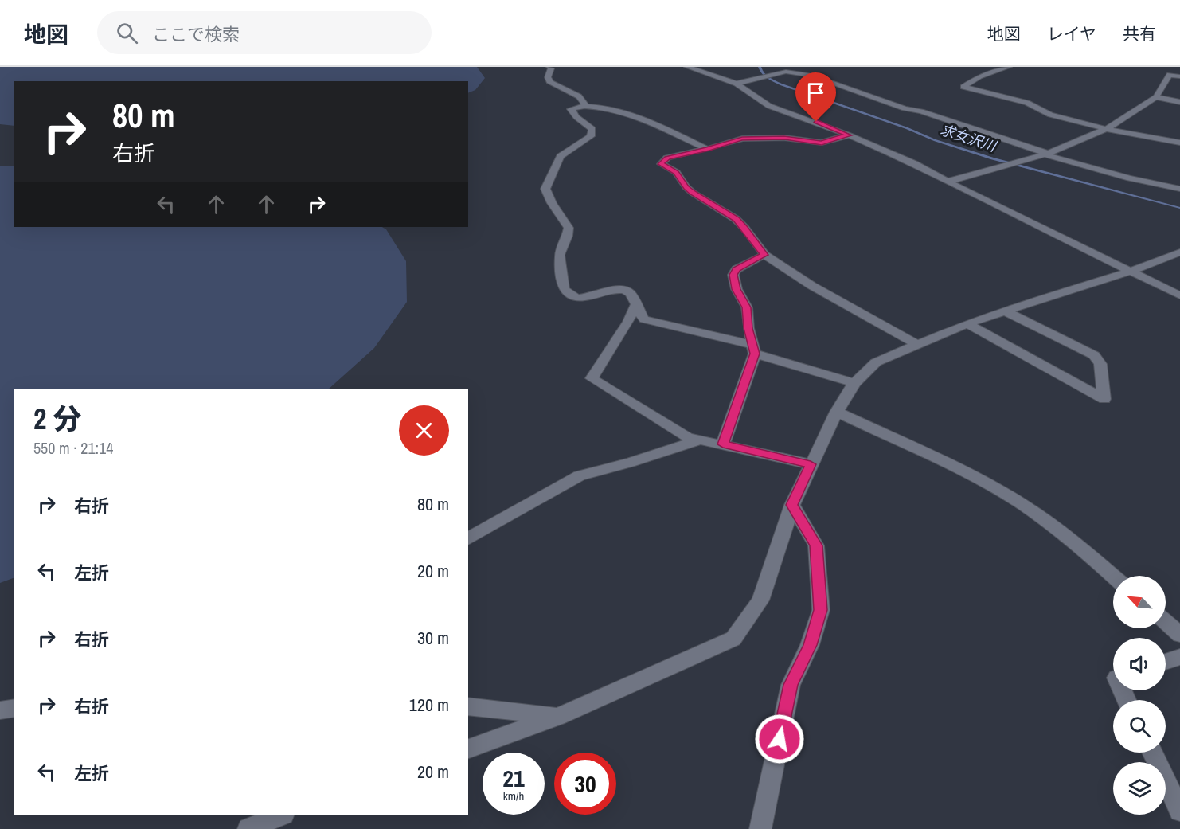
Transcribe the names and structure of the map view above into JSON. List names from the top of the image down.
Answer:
{
  "water": ["求女沢川"],
  "north": "top left",
  "page": {
    "header": "地図",
    "search": "ここで検索",
    "nav": ["地図", "レイヤ", "共有"],
    "turn": ["80 m", "右折"],
    "heading": ["2 分", "550 m · 21:14"],
    "list": [
      {
        "name": "右折",
        "value": "80 m"
      },
      {
        "name": "左折",
        "value": "20 m"
      },
      {
        "name": "右折",
        "value": "30 m"
      },
      {
        "name": "右折",
        "value": "120 m"
      },
      {
        "name": "左折",
        "value": "20 m"
      }
    ],
    "speed": "21 km/h",
    "limit": "30"
  }
}
